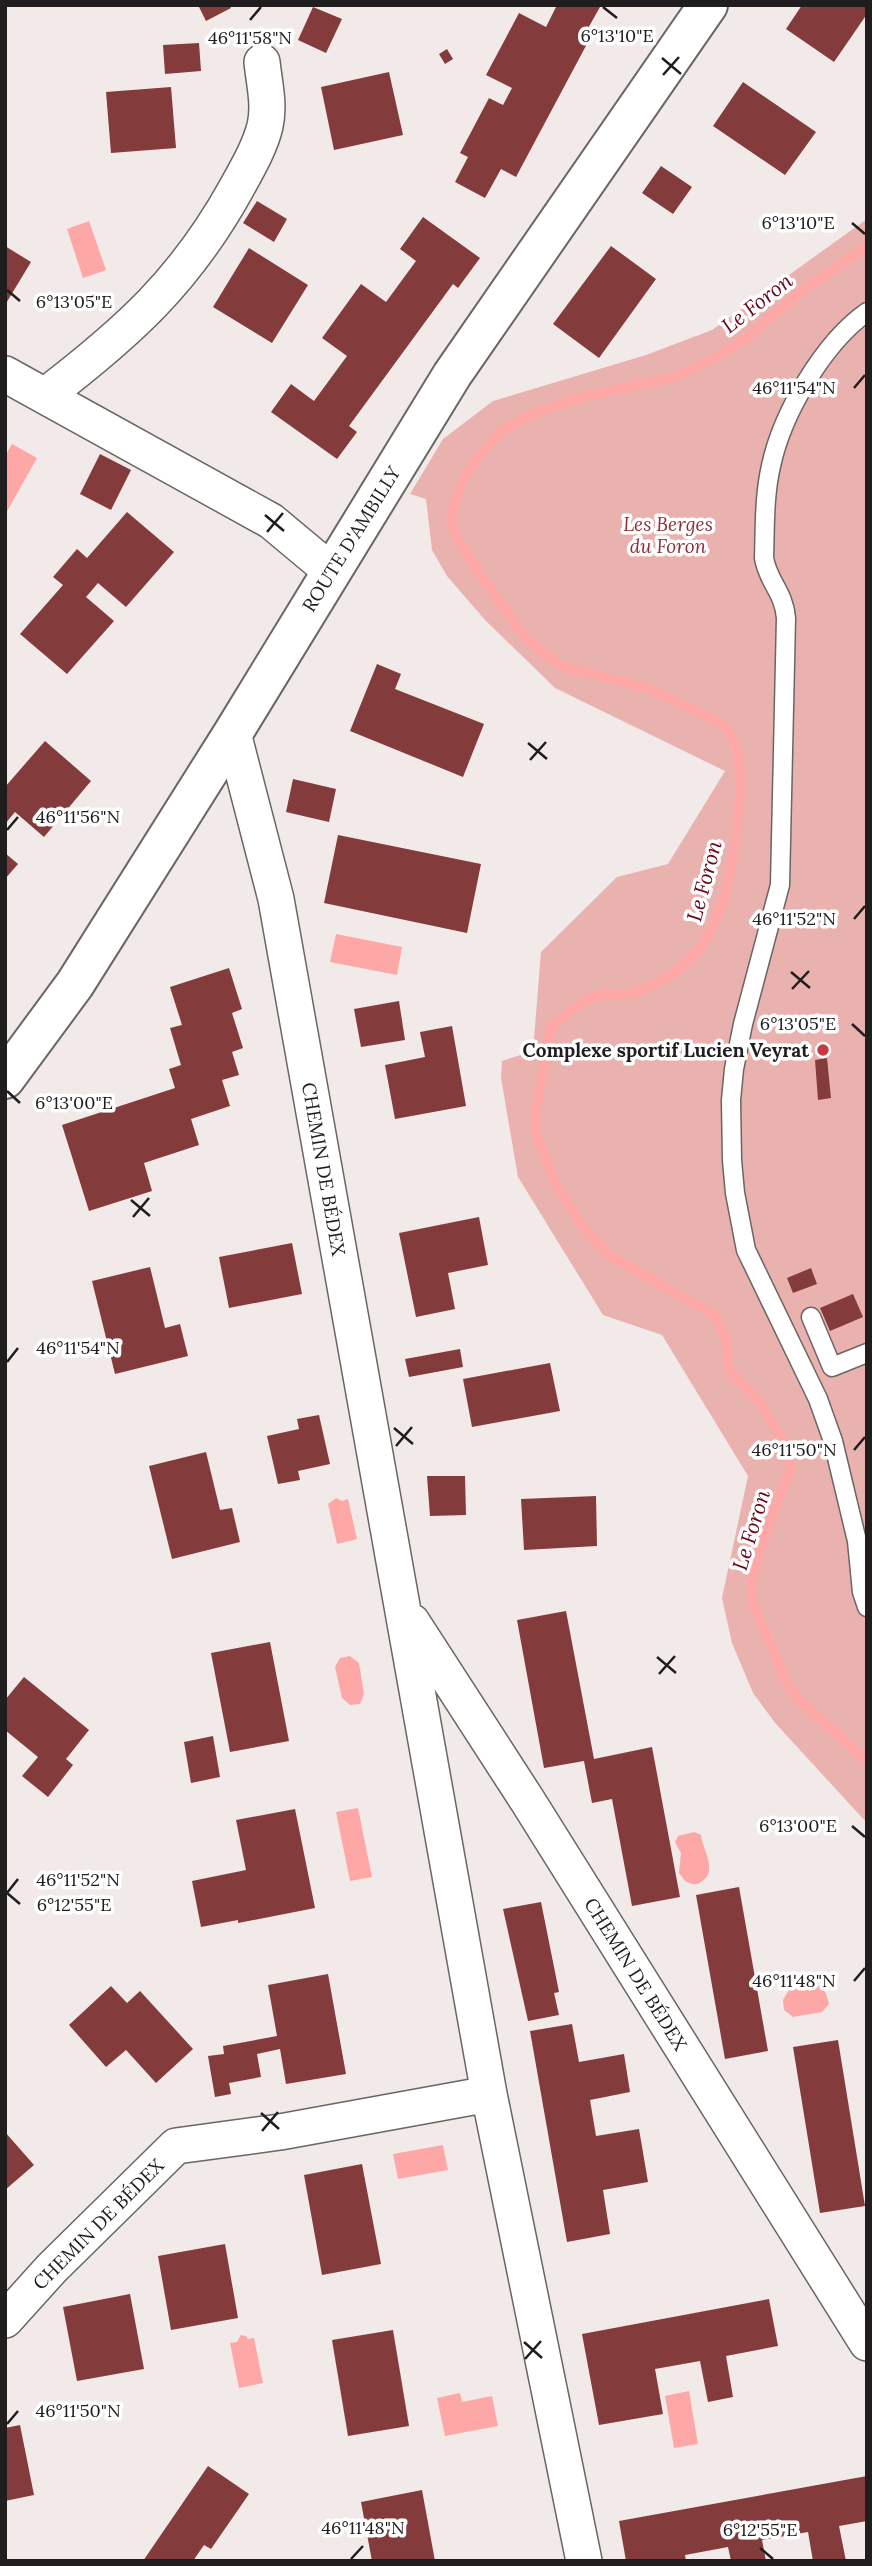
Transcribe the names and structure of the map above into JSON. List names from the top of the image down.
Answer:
{
  "streets": {
    "street": ["ROUTE D'AMBILLY", "CHEMIN DE BÉDEX"]
  },
  "crossings": [
    ["ROUTE D'AMBILLY", "CHEMIN DE BÉDEX"]
  ],
  "water": ["Le Foron"],
  "parks": ["Les Berges du Foron"],
  "places": ["Complexe sportif Lucien Veyrat"],
  "coordinates": [
    "6°13'10\"E",
    "46°11'58\"N",
    "6°13'05\"E",
    "46°11'54\"N",
    "46°11'56\"N",
    "46°11'52\"N",
    "6°13'00\"E",
    "46°11'50\"N",
    "6°12'55\"E",
    "46°11'48\"N"
  ]
}
